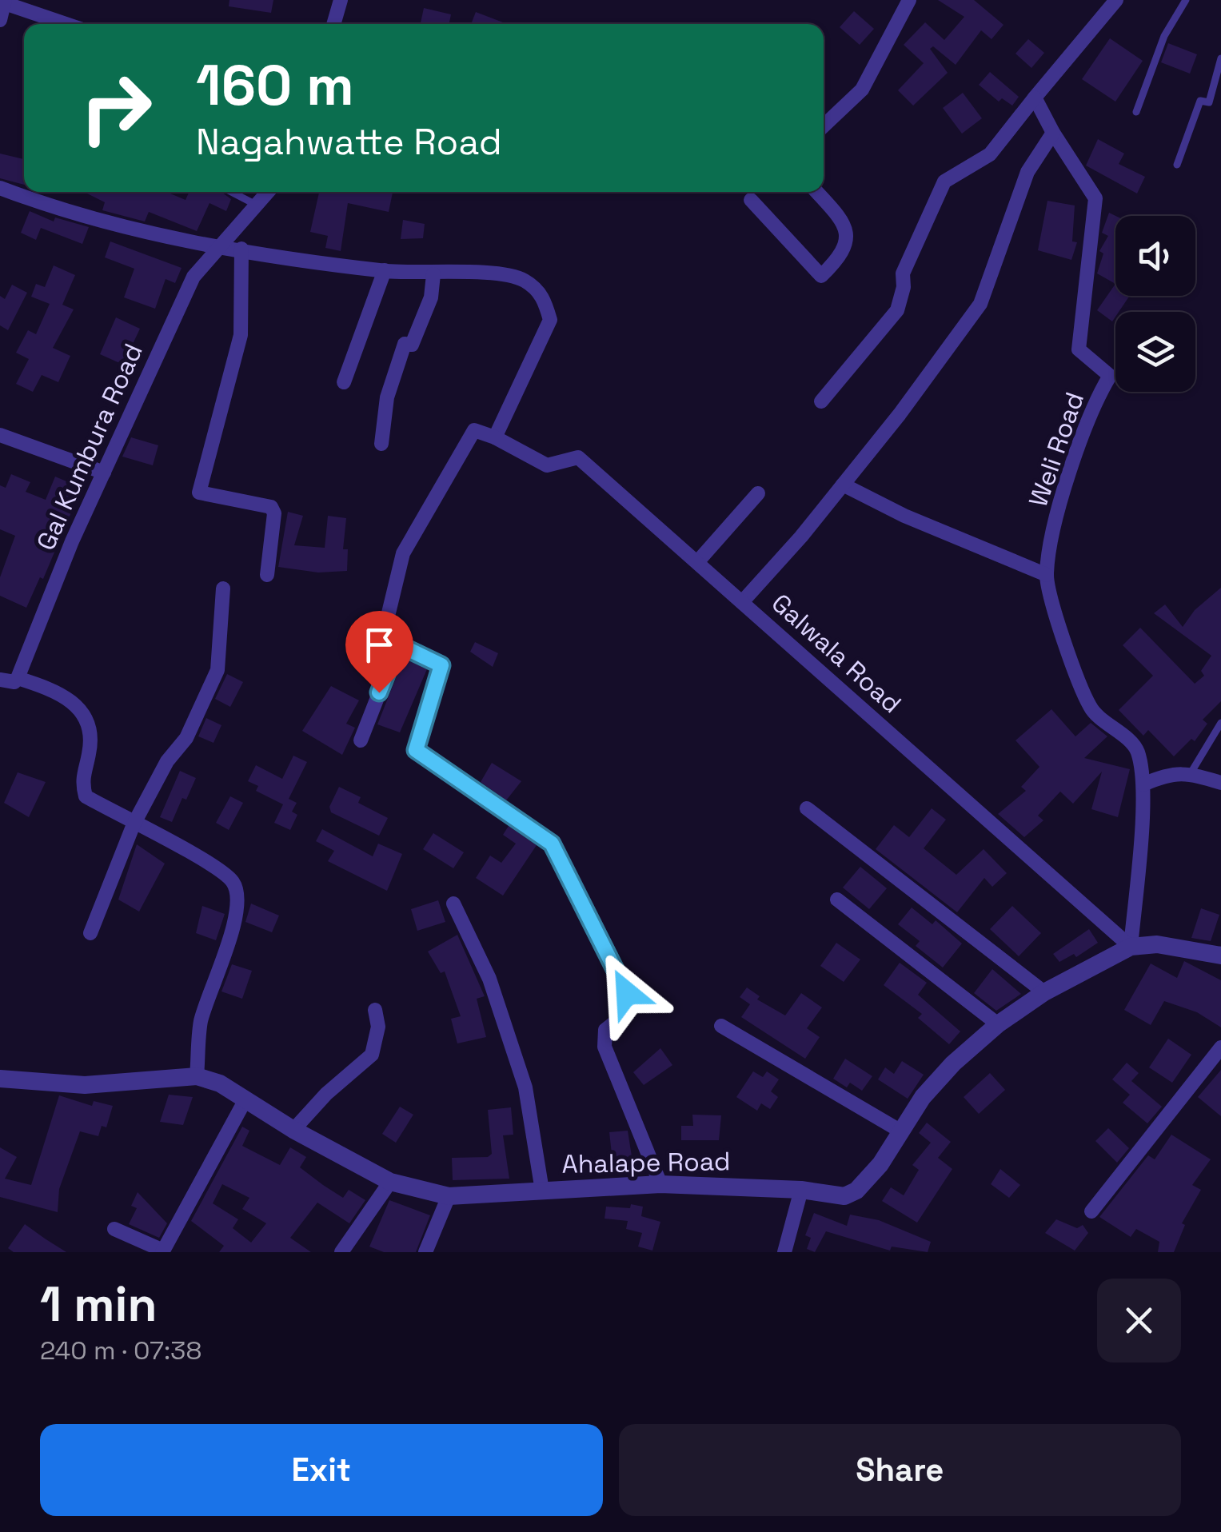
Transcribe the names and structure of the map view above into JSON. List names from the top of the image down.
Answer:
{
  "streets": {
    "street": [
      "Gal Kumbura Road",
      "Weli Road",
      "Galwala Road",
      "Ahalape Road"
    ]
  },
  "crossings": [
    ["Weli Road", "Galwala Road"],
    ["Weli Road", "Ahalape Road"],
    ["Galwala Road", "Ahalape Road"]
  ],
  "page": {
    "turn": ["160 m", "Nagahwatte Road"],
    "heading": ["1 min", "240 m · 07:38"],
    "buttons": ["Exit", "Share"]
  }
}
